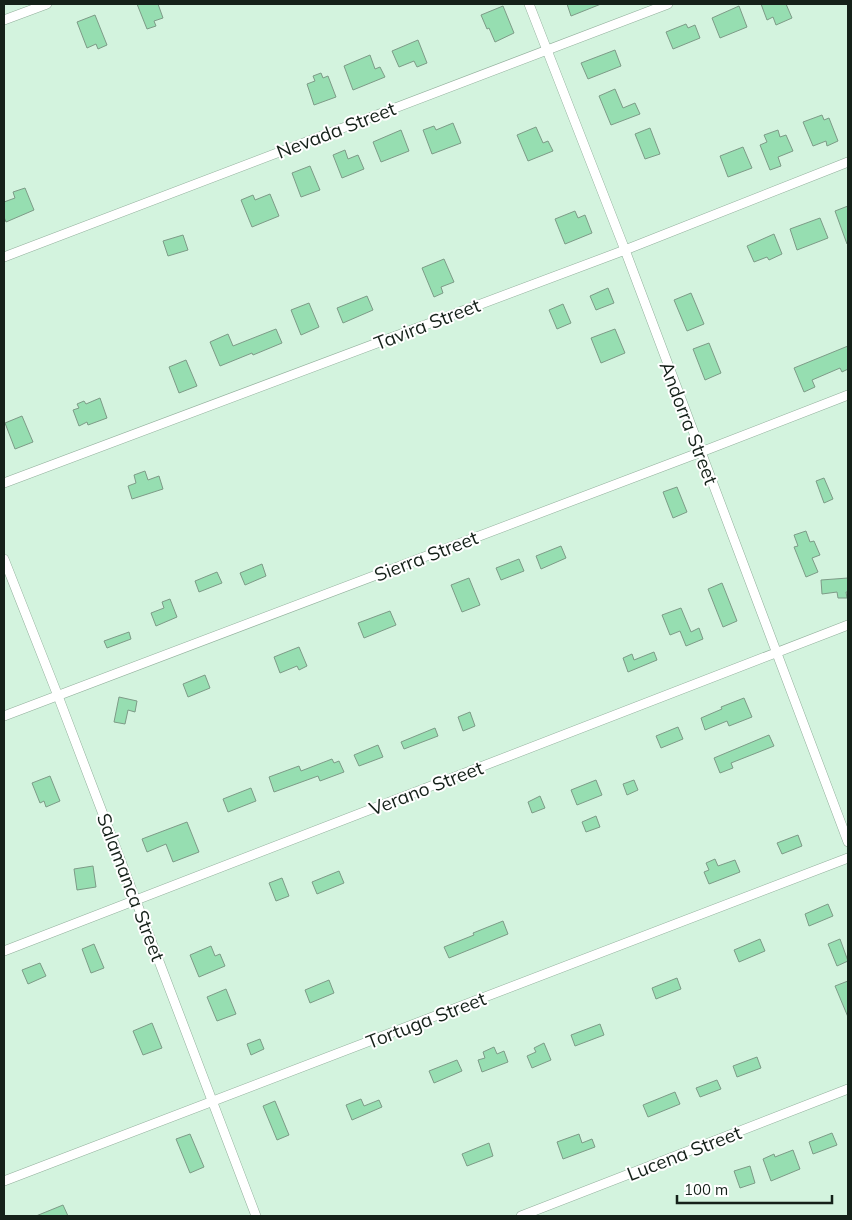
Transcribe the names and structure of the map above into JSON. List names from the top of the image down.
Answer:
{
  "streets": {
    "street": [
      "Nevada Street",
      "Tavira Street",
      "Andorra Street",
      "Sierra Street",
      "Verano Street",
      "Salamanca Street",
      "Tortuga Street",
      "Lucena Street"
    ]
  },
  "crossings": [
    ["Nevada Street", "Andorra Street"],
    ["Tavira Street", "Andorra Street"],
    ["Andorra Street", "Sierra Street"],
    ["Andorra Street", "Verano Street"],
    ["Sierra Street", "Salamanca Street"],
    ["Verano Street", "Salamanca Street"],
    ["Salamanca Street", "Tortuga Street"]
  ],
  "scale_bar": "100 m"
}
